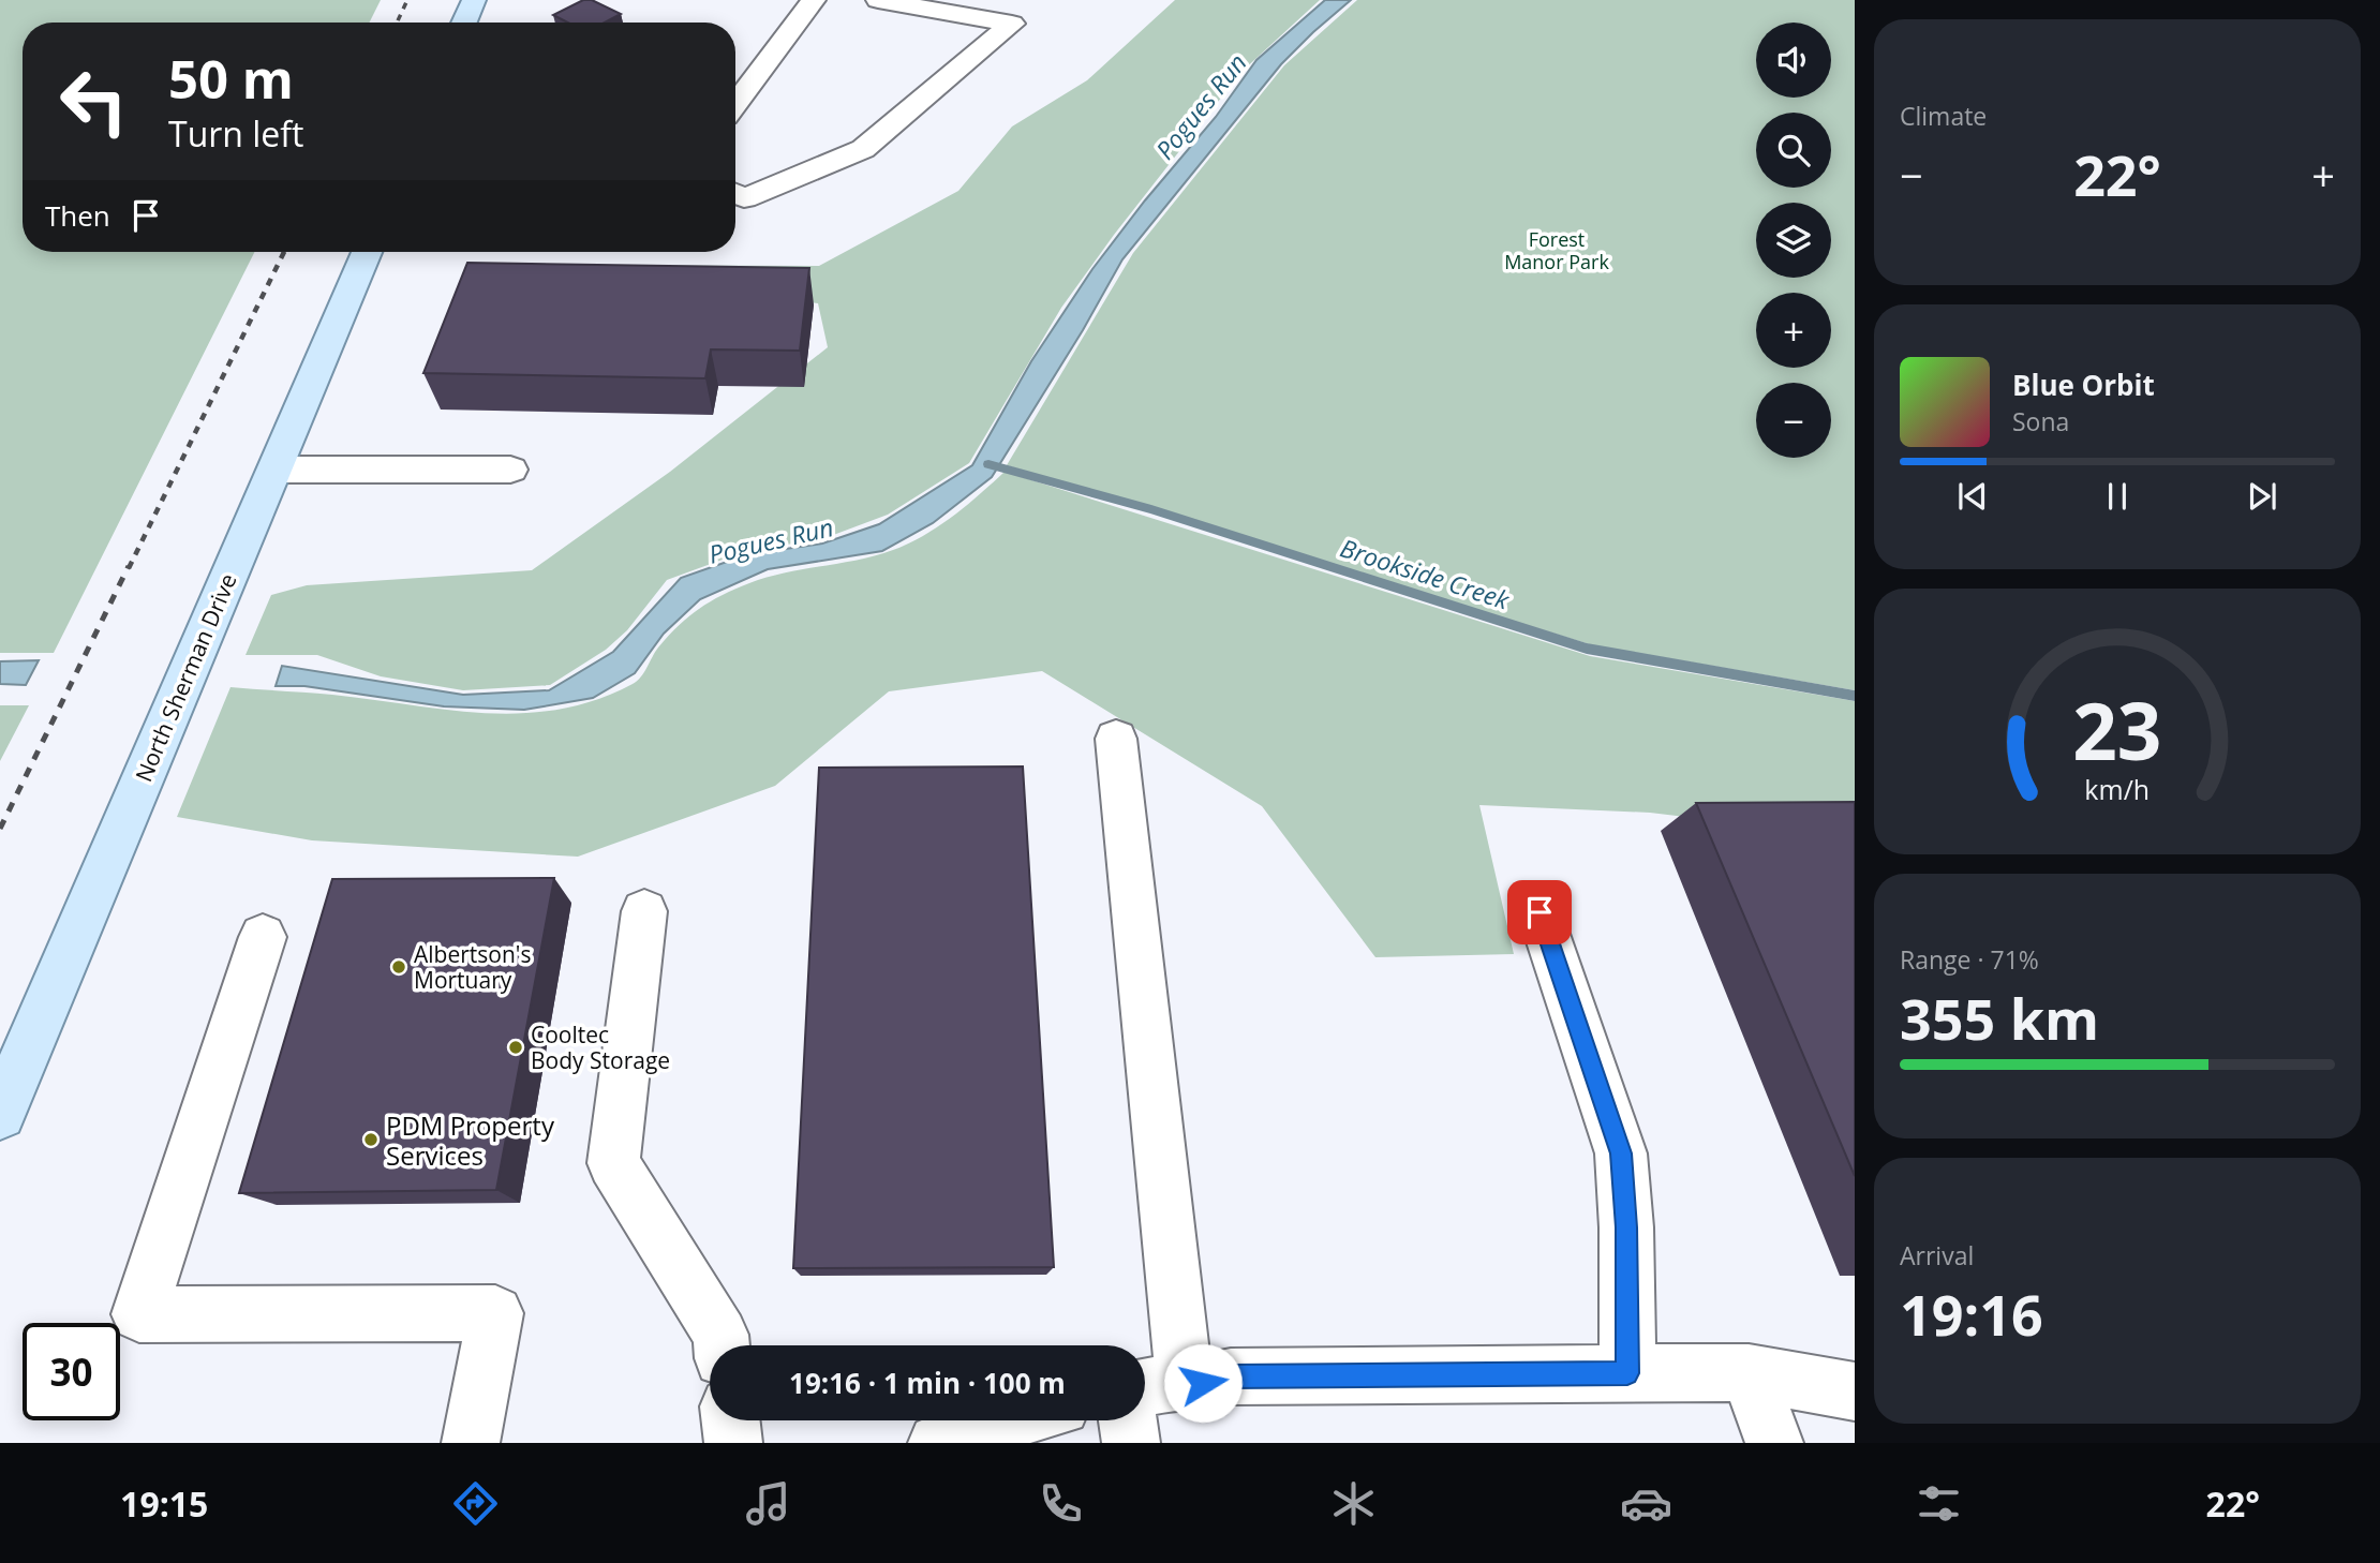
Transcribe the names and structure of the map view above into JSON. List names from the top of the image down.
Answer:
{
  "streets": {
    "main road": ["North Sherman Drive"]
  },
  "water": ["Pogues Run", "Brookside Creek"],
  "parks": ["Forest Manor Park"],
  "places": ["Albertson's Mortuary", "Cooltec Body Storage", "PDM Property Services"],
  "page": {
    "tile": [
      "Climate",
      ["Range · 71%", "355 km"],
      ["Arrival", "19:16"]
    ],
    "map_buttons": ["+", "−"],
    "turn": ["50 m", "Turn left"],
    "heat": ["−", "22°", "+"],
    "then": "Then",
    "song": ["Blue Orbit", "Sona"],
    "limit": "30",
    "trip": "19:16 · 1 min · 100 m",
    "tabs": ["19:15", "22°"],
    "gauge": ["23", "km/h"]
  }
}
